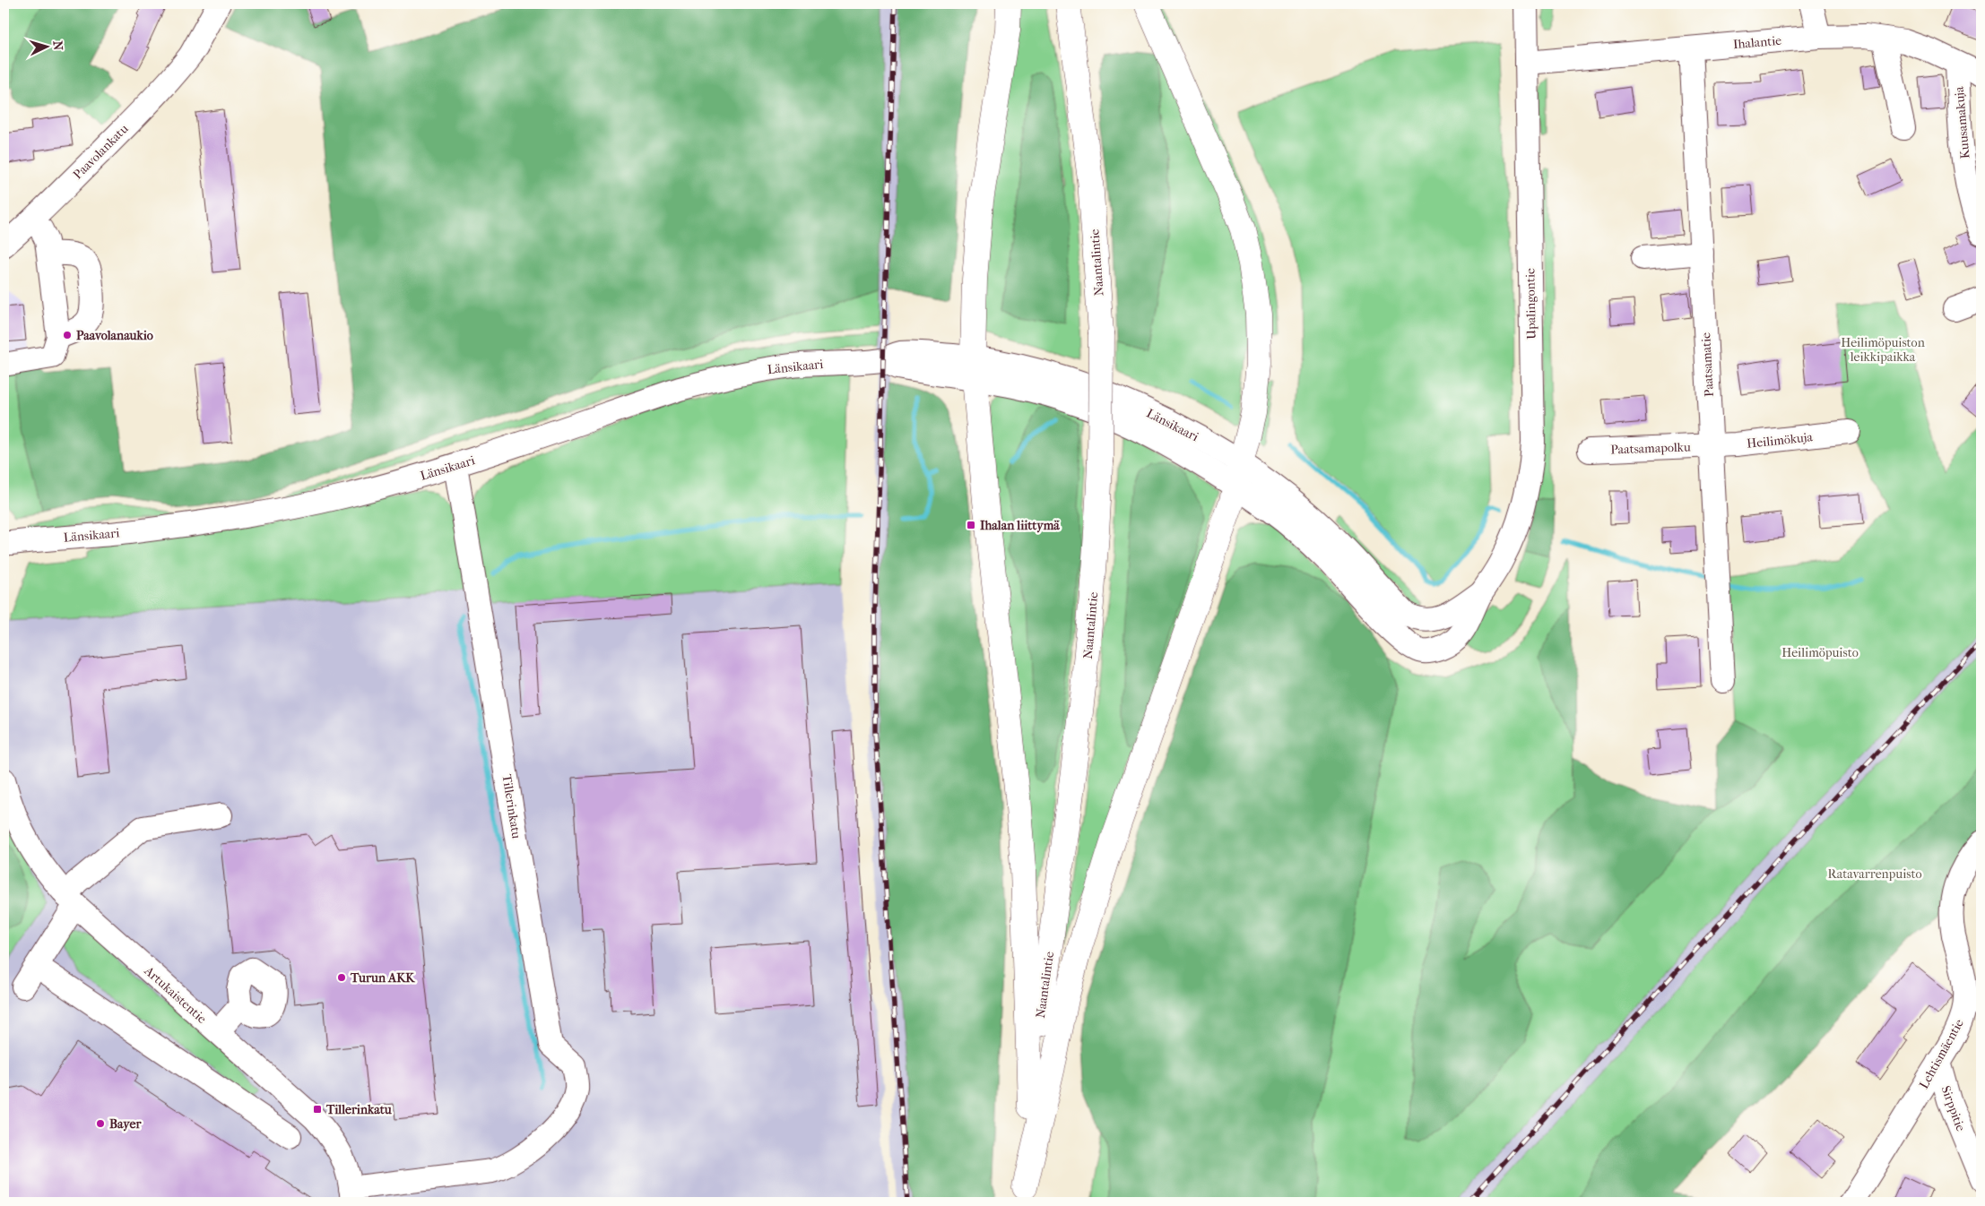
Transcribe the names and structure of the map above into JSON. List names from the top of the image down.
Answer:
{
  "streets": {
    "main road": ["Naantalintie"],
    "street": [
      "Ihalantie",
      "Kuusamakuja",
      "Paavolankatu",
      "Upalingontie",
      "Paatsamatie",
      "Länsikaari",
      "Heilimökuja",
      "Paatsamapolku",
      "Tillerinkatu",
      "Artukaistentie",
      "Lehtismäentie",
      "Sirppitie"
    ]
  },
  "crossings": [
    ["Ihalantie", "Kuusamakuja"],
    ["Ihalantie", "Upalingontie"],
    ["Ihalantie", "Paatsamatie"],
    ["Upalingontie", "Länsikaari"],
    ["Paatsamatie", "Heilimökuja"],
    ["Paatsamatie", "Paatsamapolku"],
    ["Länsikaari", "Tillerinkatu"],
    ["Heilimökuja", "Paatsamapolku"],
    ["Tillerinkatu", "Artukaistentie"],
    ["Lehtismäentie", "Sirppitie"]
  ],
  "parks": ["Heilimöpuiston leikkipaikka", "Heilimöpuisto", "Ratavarrenpuisto"],
  "places": {
    "other": ["Paavolanaukio", "Turun AKK", "Bayer"],
    "transit": ["Ihalan liittymä", "Tillerinkatu"]
  },
  "north": "right"
}
